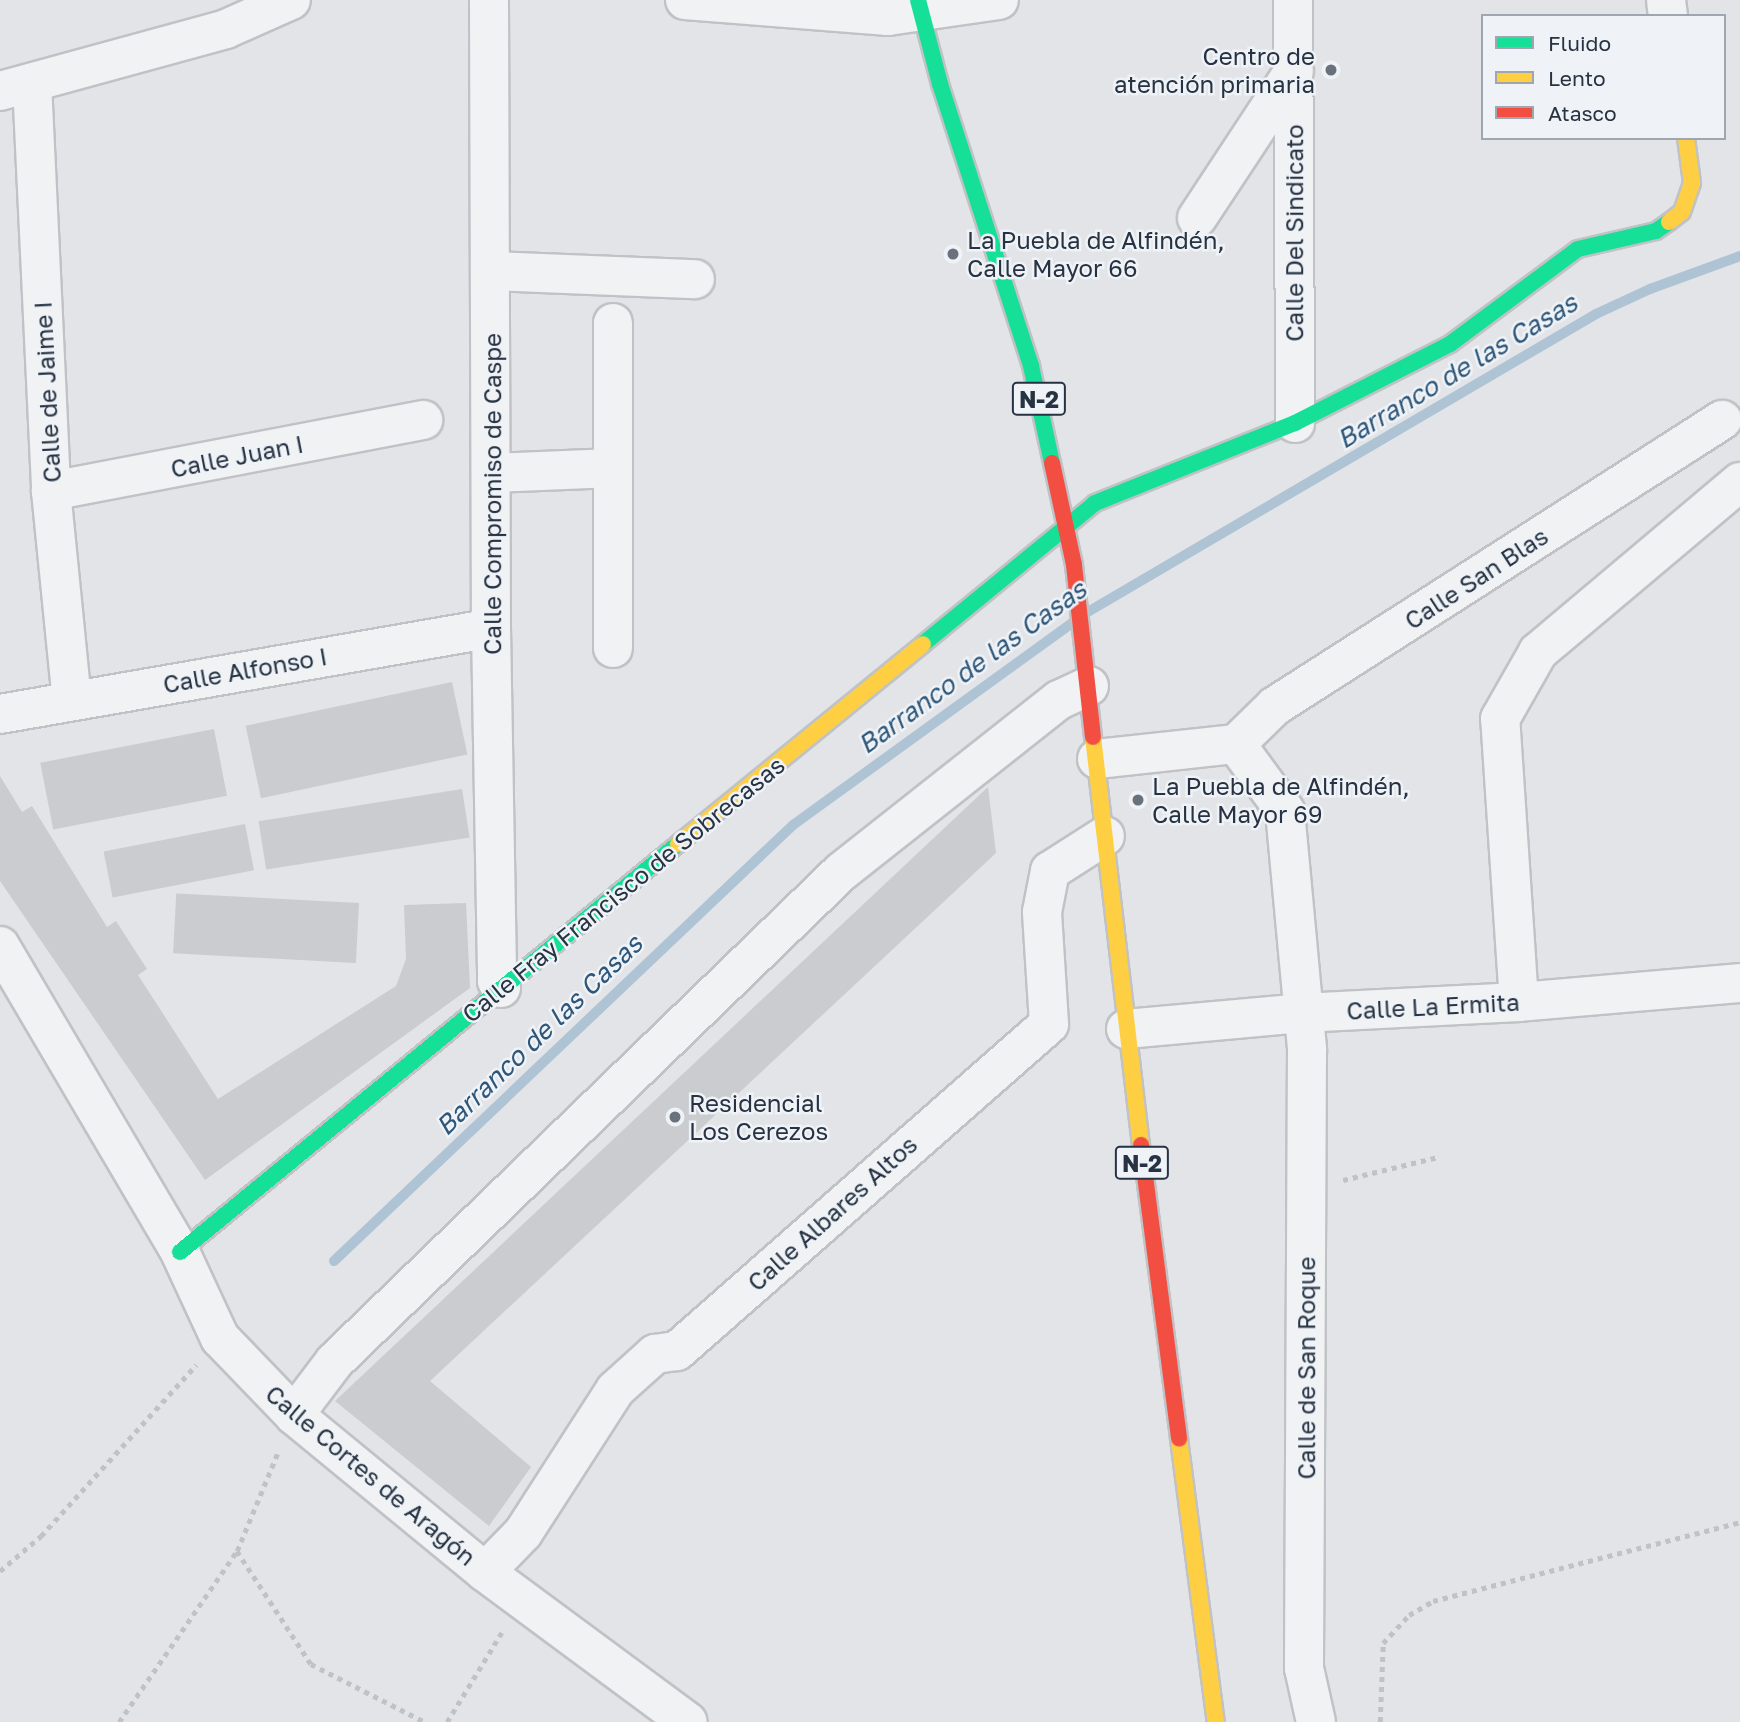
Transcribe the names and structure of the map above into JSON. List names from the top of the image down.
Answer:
{
  "streets": {
    "main road": ["N-2", "Calle Fray Francisco de Sobrecasas"],
    "street": [
      "Calle Del Sindicato",
      "Calle de Jaime I",
      "Calle Juan I",
      "Calle Compromiso de Caspe",
      "Calle San Blas",
      "Calle Alfonso I",
      "Calle La Ermita",
      "Calle Albares Altos",
      "Calle de San Roque",
      "Calle Cortes de Aragón"
    ]
  },
  "crossings": [
    ["Calle Del Sindicato", "Calle Fray Francisco de Sobrecasas"],
    ["Calle de Jaime I", "Calle Juan I"],
    ["Calle de Jaime I", "Calle Alfonso I"],
    ["N-2", "Calle Fray Francisco de Sobrecasas"],
    ["N-2", "Calle La Ermita"],
    ["N-2", "Calle Albares Altos"],
    ["Calle Compromiso de Caspe", "Calle Alfonso I"],
    ["Calle Compromiso de Caspe", "Calle Fray Francisco de Sobrecasas"],
    ["Calle San Blas", "Calle de San Roque"],
    ["Calle Fray Francisco de Sobrecasas", "Calle Cortes de Aragón"],
    ["Calle La Ermita", "Calle de San Roque"],
    ["Calle Albares Altos", "Calle Cortes de Aragón"]
  ],
  "water": ["Barranco de las Casas"],
  "places": [
    "Centro de atención primaria",
    "La Puebla de Alfindén, Calle Mayor 66",
    "La Puebla de Alfindén, Calle Mayor 69",
    "Residencial Los Cerezos"
  ],
  "legend": ["Fluido", "Lento", "Atasco"]
}
